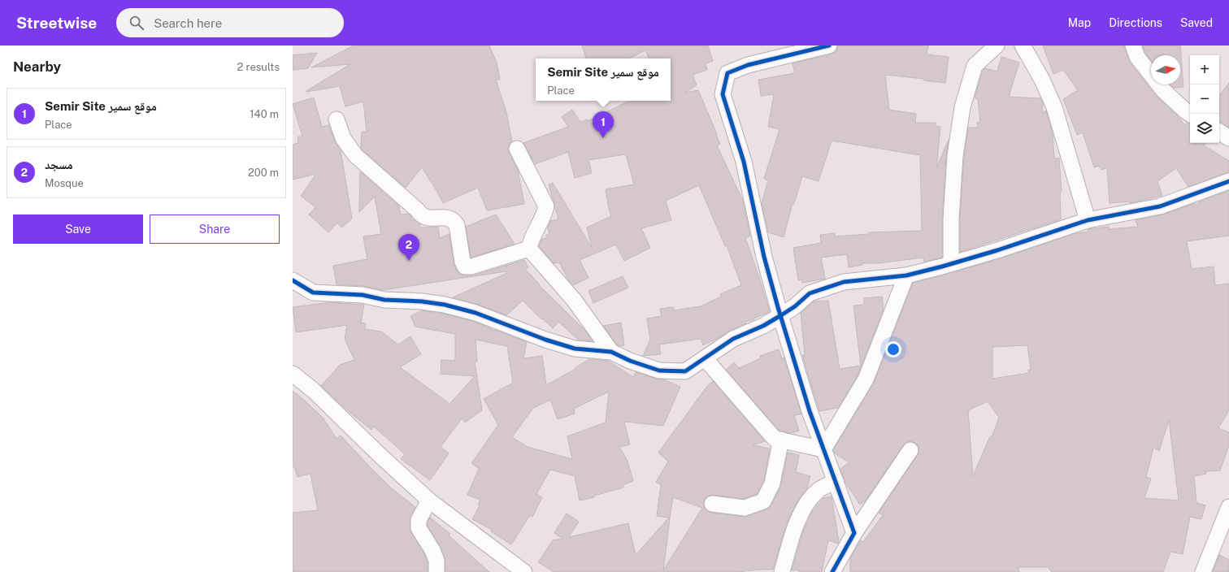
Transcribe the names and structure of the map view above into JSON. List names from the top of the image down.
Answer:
{
  "north": "right",
  "page": {
    "header": "Streetwise",
    "search": "Search here",
    "nav": ["Map", "Directions", "Saved"],
    "heading": ["Nearby", "2 results"],
    "map_buttons": ["+", "−"],
    "popup": ["Semir Site موقع سمير", "Place"],
    "list": [
      {
        "mark": "1",
        "name": "Semir Site موقع سمير",
        "note": "Place",
        "value": "140 m"
      },
      {
        "mark": "2",
        "name": "مسجد",
        "note": "Mosque",
        "value": "200 m"
      }
    ],
    "pins": ["1", "2"],
    "buttons": ["Save", "Share"]
  }
}
